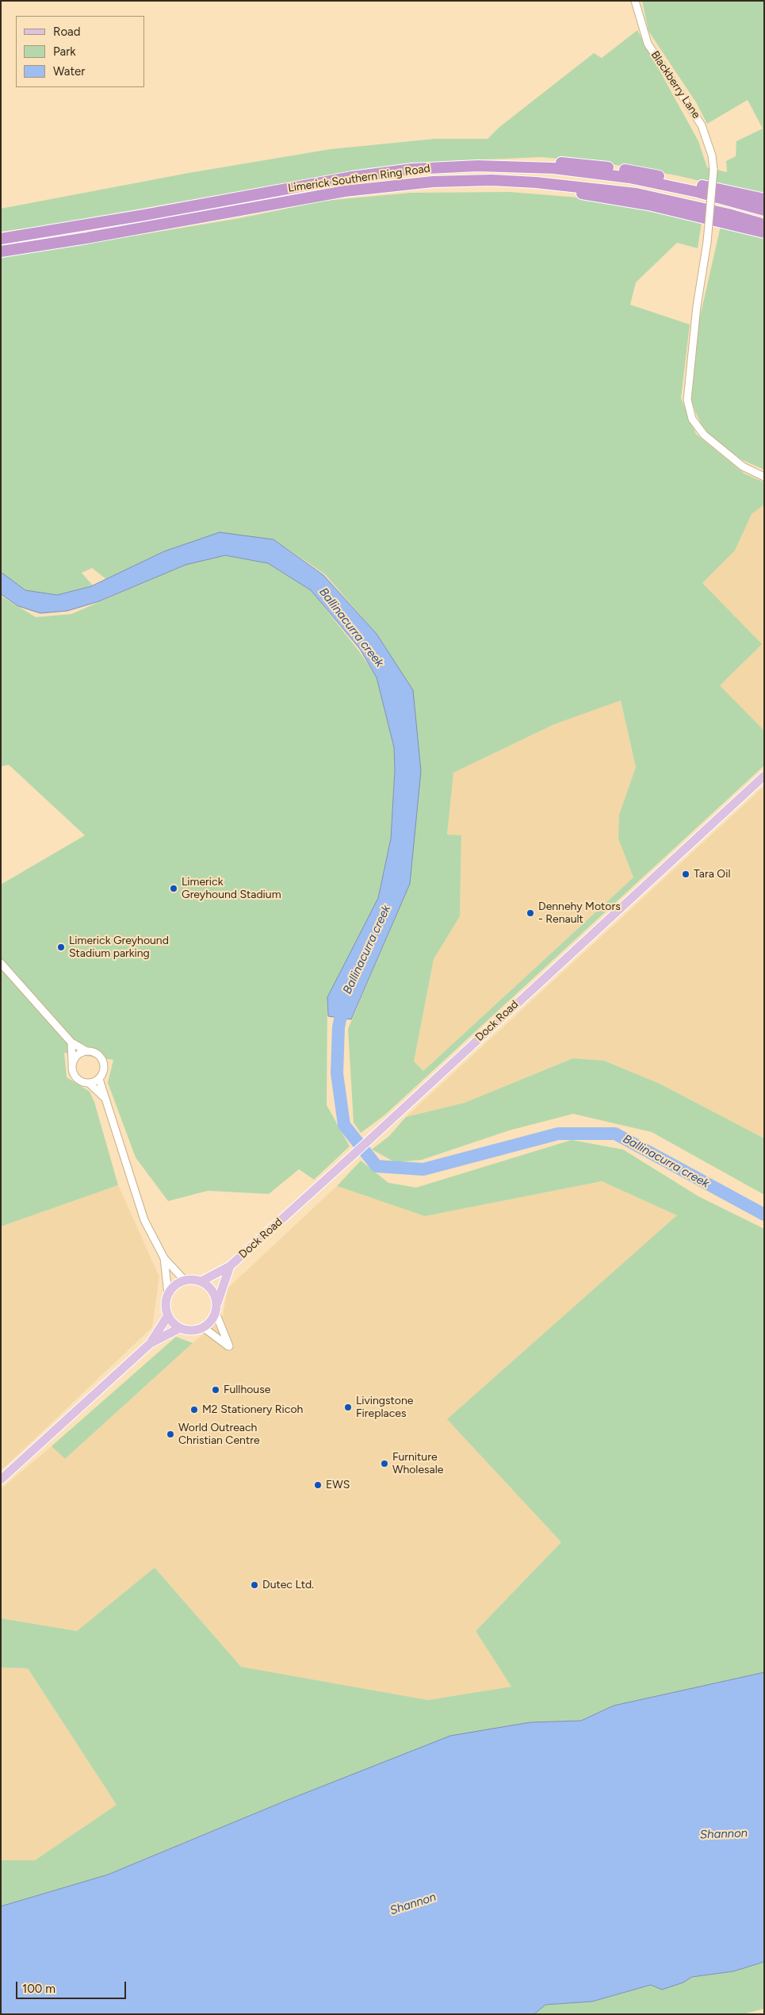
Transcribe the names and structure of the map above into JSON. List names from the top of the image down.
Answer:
{
  "streets": {
    "highway": ["Limerick Southern Ring Road"],
    "main road": ["Dock Road"],
    "street": ["Blackberry Lane"]
  },
  "water": ["Ballinacurra creek", "Shannon"],
  "places": [
    "Tara Oil",
    "Limerick Greyhound Stadium",
    "Dennehy Motors - Renault",
    "Limerick Greyhound Stadium parking",
    "Fullhouse",
    "Livingstone Fireplaces",
    "M2 Stationery Ricoh",
    "World Outreach Christian Centre",
    "Furniture Wholesale",
    "EWS",
    "Dutec Ltd."
  ],
  "legend": ["Road", "Park", "Water"],
  "scale_bar": "100 m"
}
